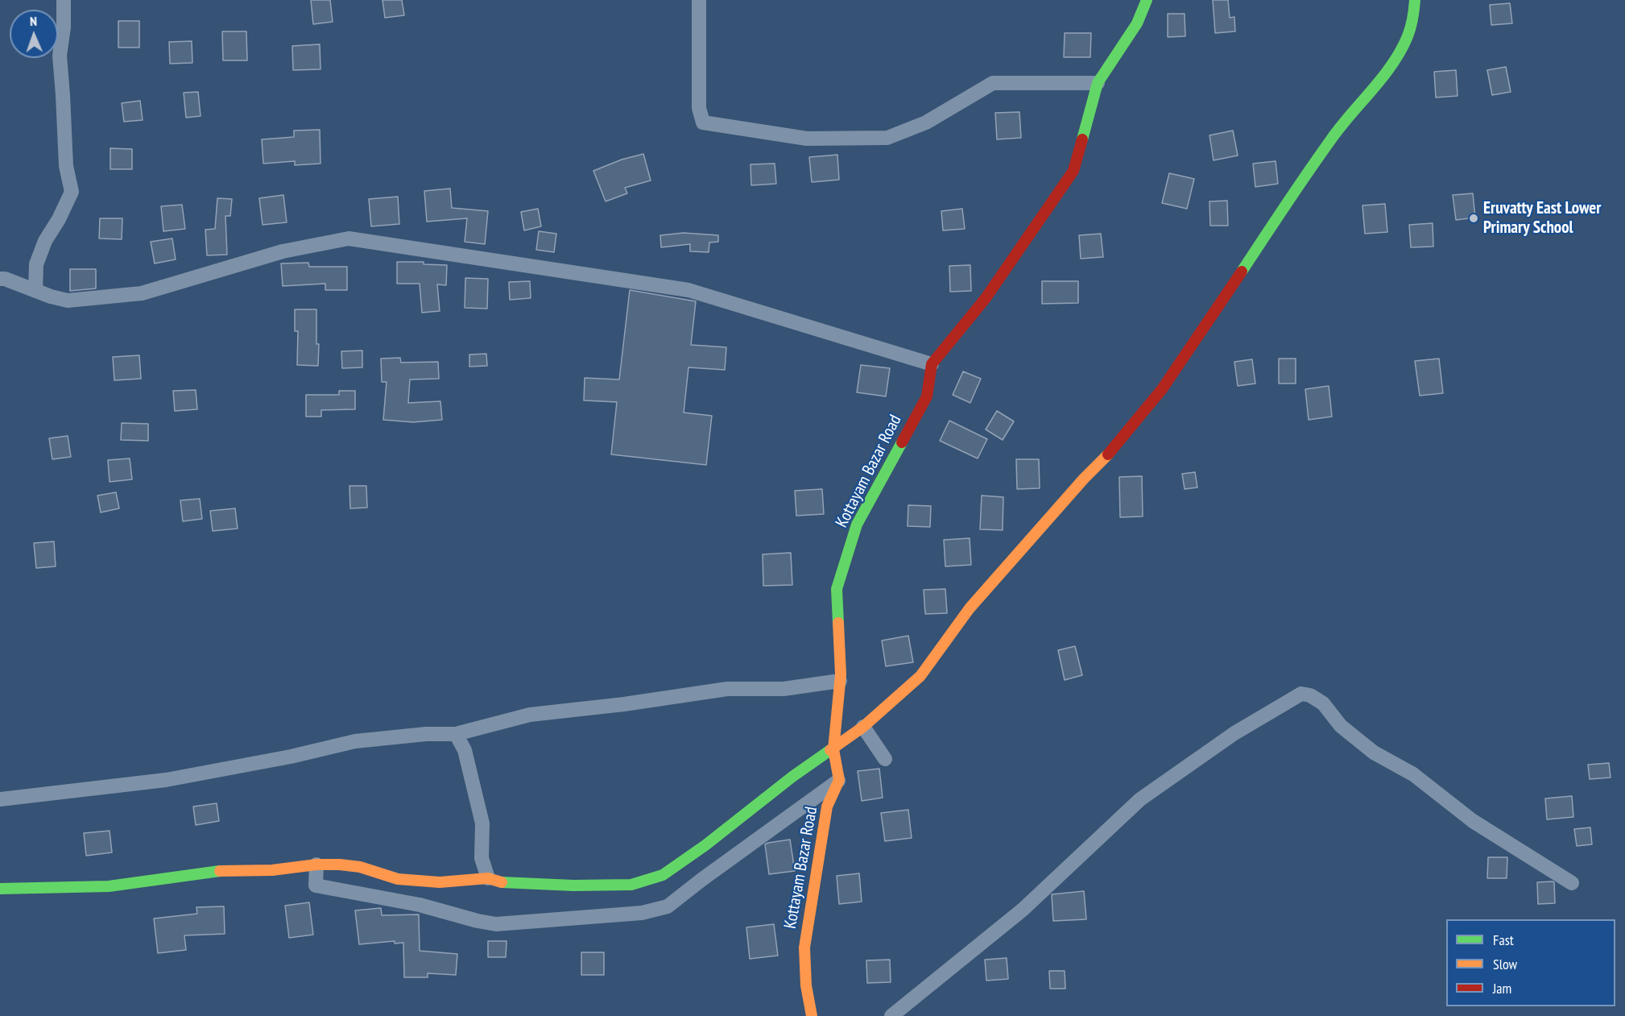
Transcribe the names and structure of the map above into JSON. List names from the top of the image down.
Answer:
{
  "streets": {
    "street": ["Kottayam Bazar Road"]
  },
  "places": ["Eruvatty East Lower Primary School"],
  "legend": ["Fast", "Slow", "Jam"],
  "north": "top"
}
